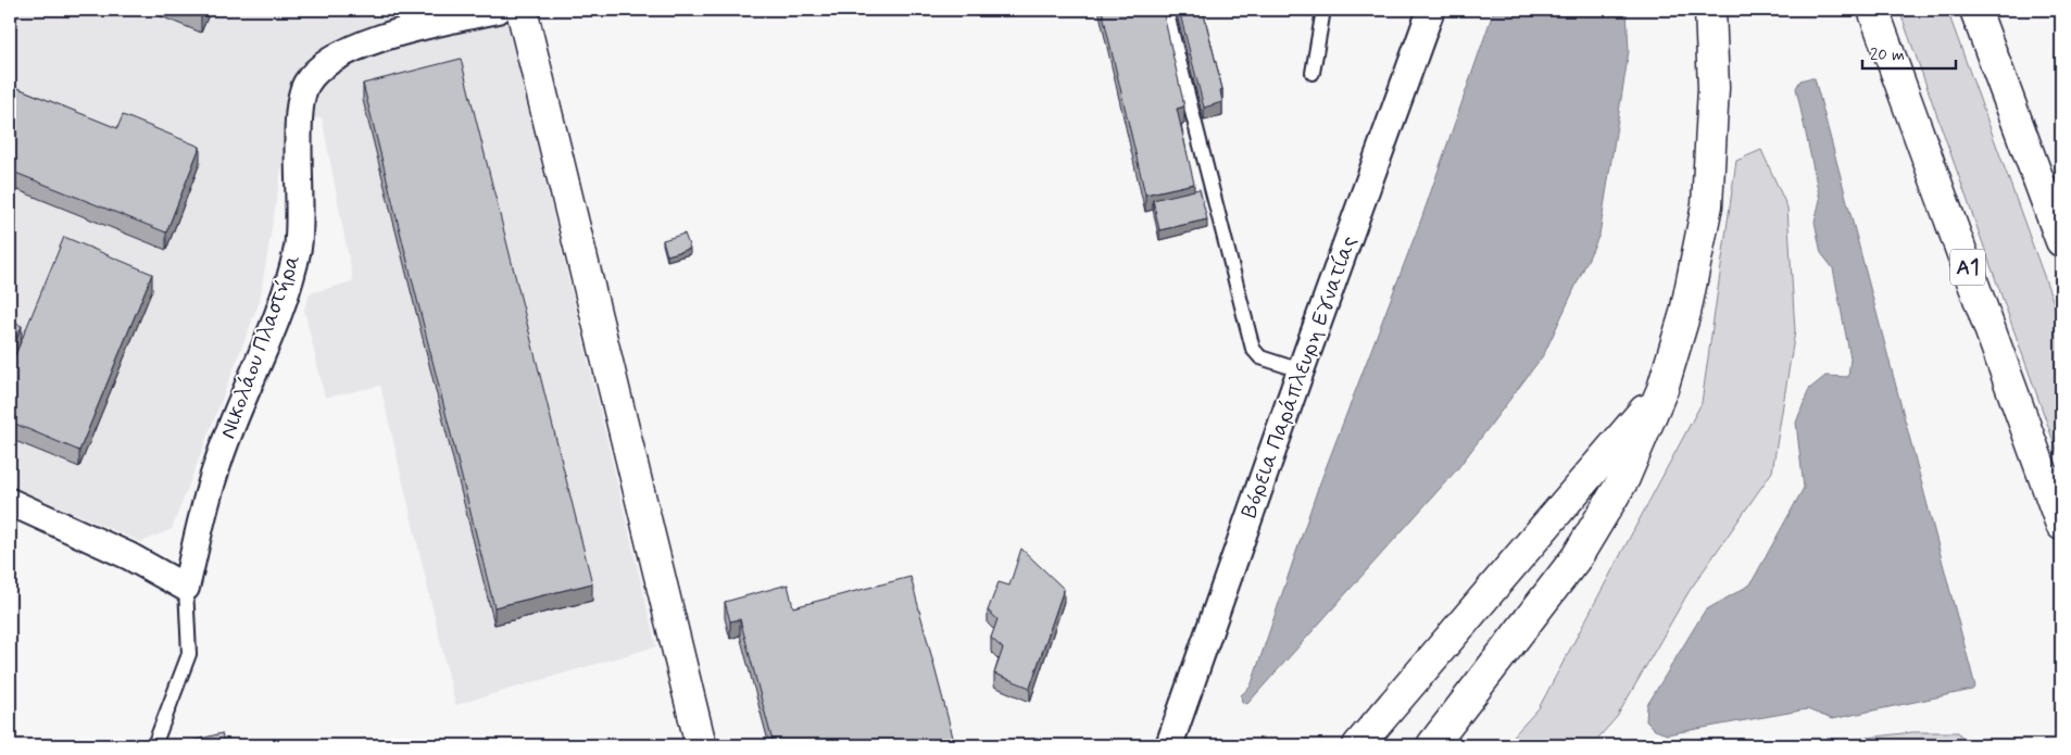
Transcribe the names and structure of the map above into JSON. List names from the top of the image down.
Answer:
{
  "streets": {
    "main road": ["Α1"],
    "street": ["Νικολάου Πλαστήρα", "Βόρεια Παράπλευρη Εγνατίας"]
  },
  "scale_bar": "20 m"
}
